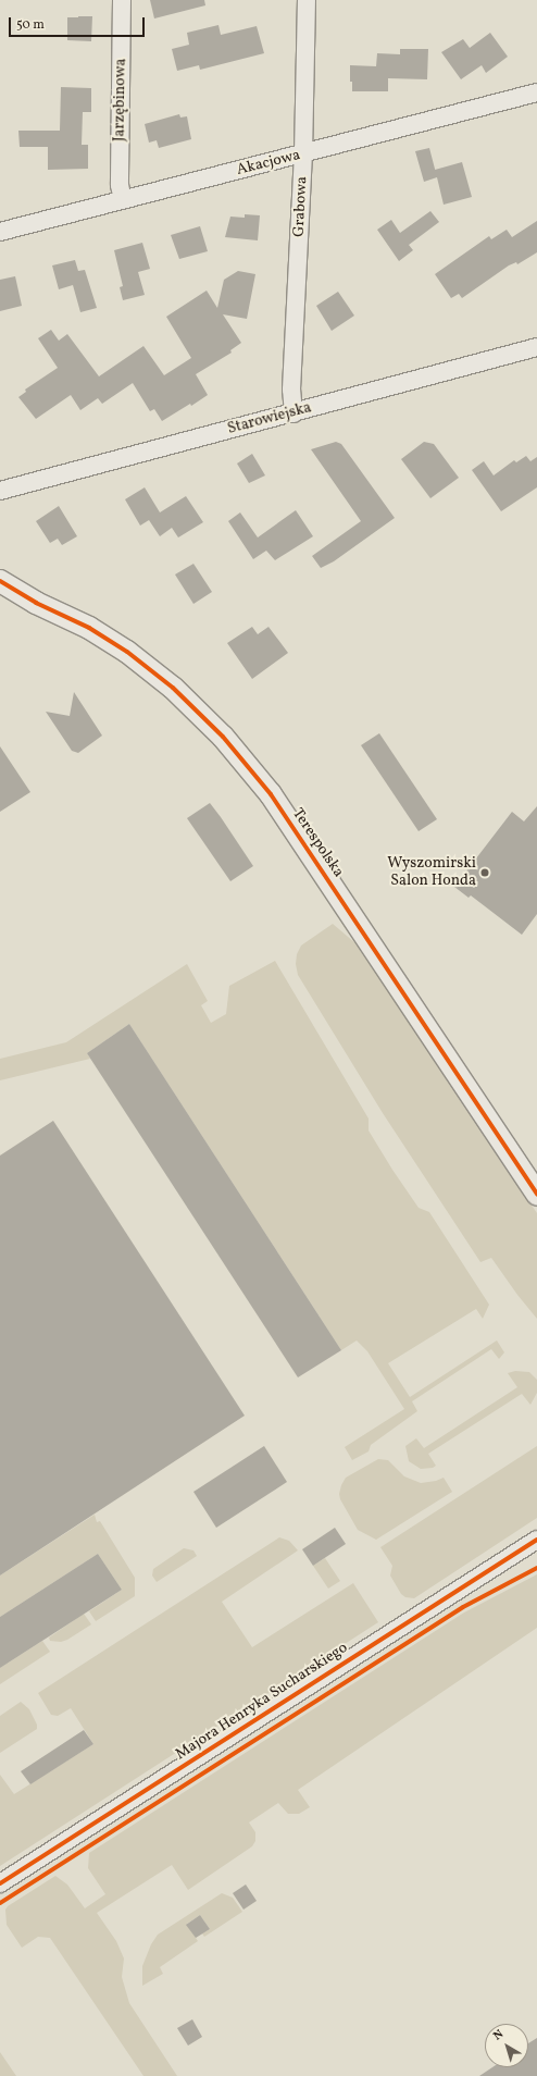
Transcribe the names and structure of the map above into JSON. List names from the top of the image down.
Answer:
{
  "streets": {
    "street": [
      "Jarzębinowa",
      "Akacjowa",
      "Grabowa",
      "Starowiejska",
      "Terespolska",
      "Majora Henryka Sucharskiego"
    ]
  },
  "crossings": [
    ["Jarzębinowa", "Akacjowa"],
    ["Akacjowa", "Grabowa"],
    ["Grabowa", "Starowiejska"]
  ],
  "places": ["Wyszomirski Salon Honda"],
  "scale_bar": "50 m",
  "north": "top left"
}
